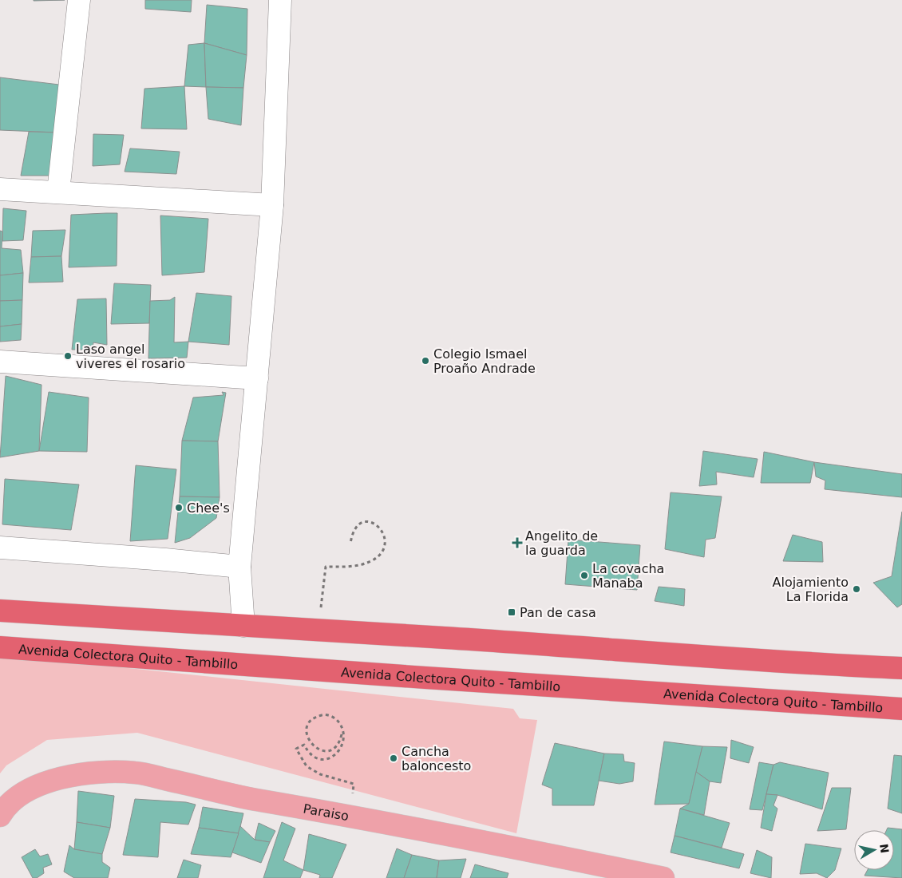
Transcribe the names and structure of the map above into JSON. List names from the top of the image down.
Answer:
{
  "streets": {
    "highway": ["Avenida Colectora Quito - Tambillo"],
    "main road": ["Paraiso"]
  },
  "places": {
    "other": [
      "Laso angel viveres el rosario",
      "Colegio Ismael Proaño Andrade",
      "Chee's",
      "La covacha Manaba",
      "Alojamiento La Florida",
      "Cancha baloncesto"
    ],
    "health": ["Angelito de la guarda"],
    "transit": ["Pan de casa"]
  },
  "north": "right"
}
